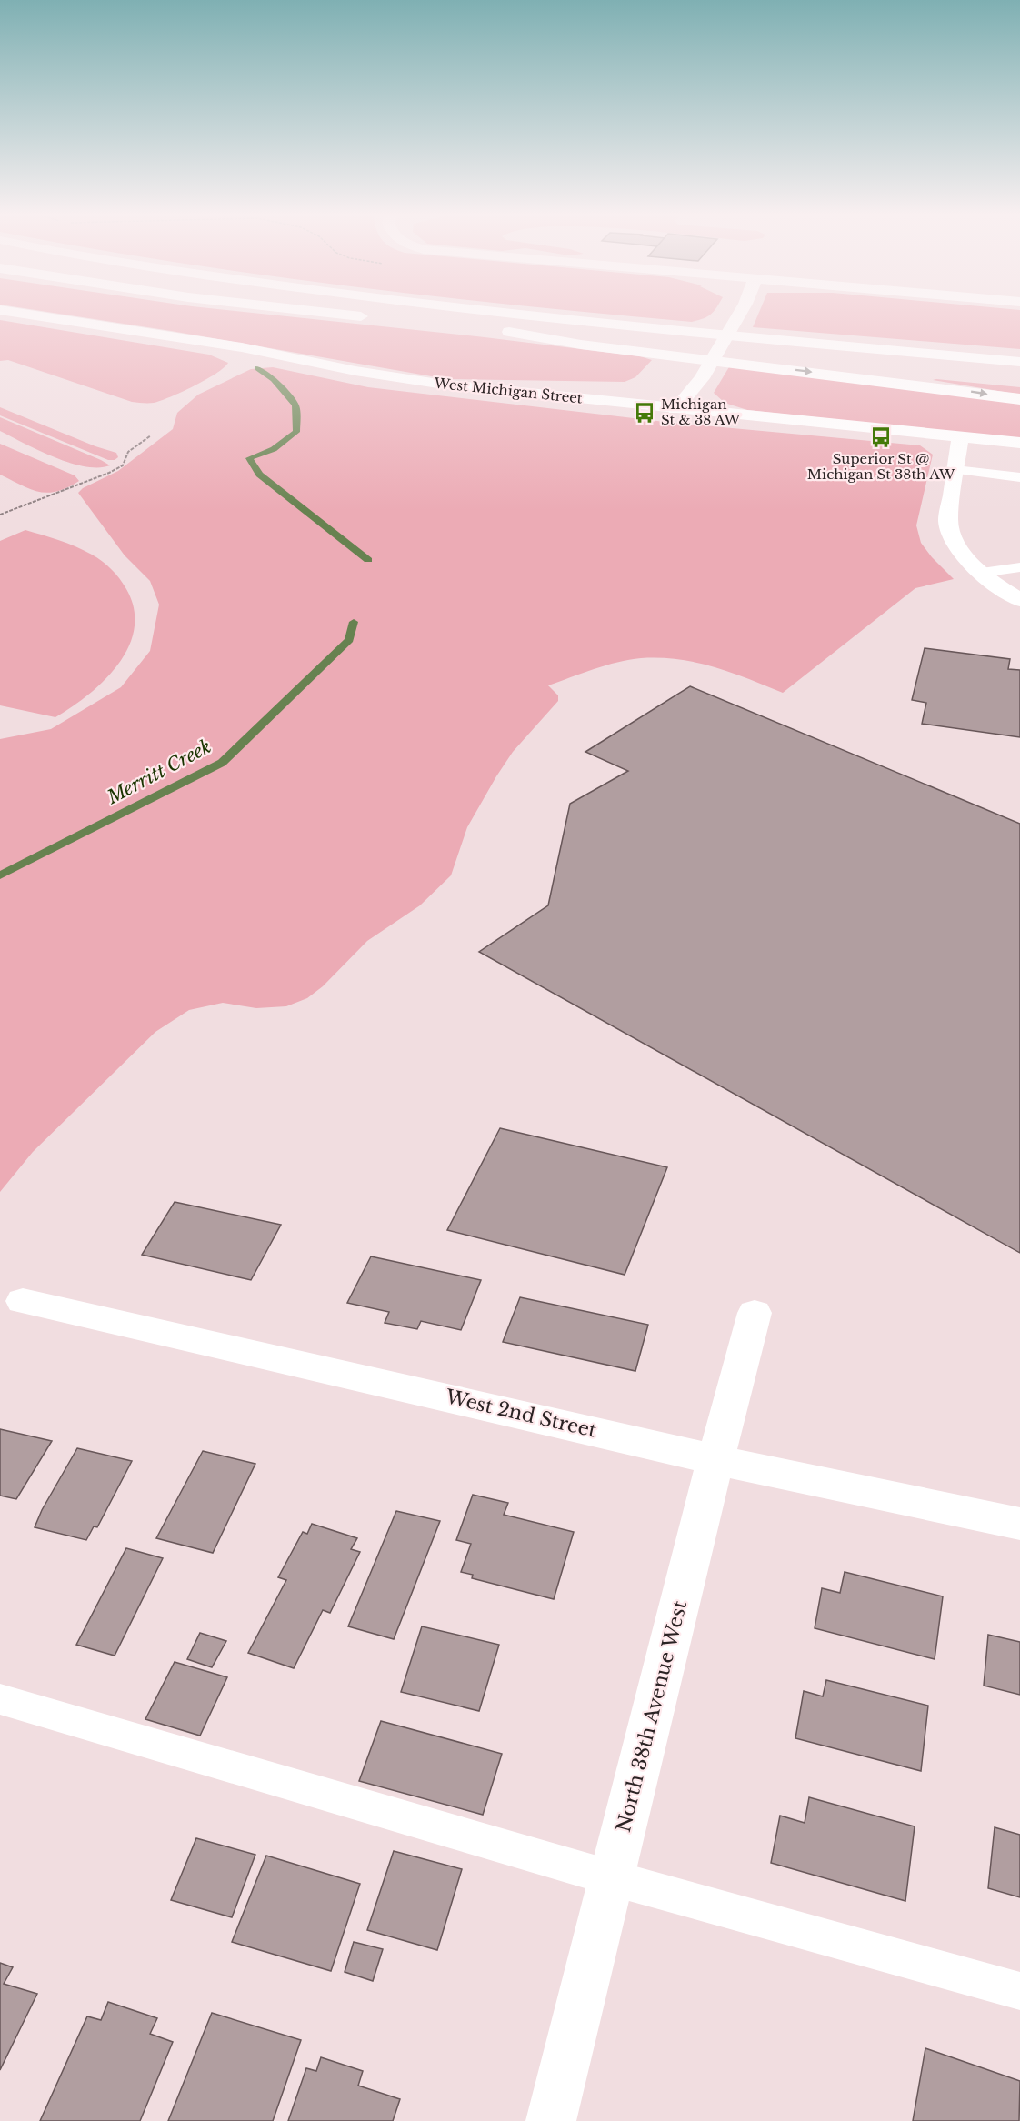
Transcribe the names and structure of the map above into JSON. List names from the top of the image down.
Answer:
{
  "streets": {
    "main road": ["West Michigan Street", "West 2nd Street", "North 38th Avenue West"]
  },
  "crossings": [
    ["West 2nd Street", "North 38th Avenue West"]
  ],
  "water": ["Merritt Creek"],
  "places": {
    "bus stop": ["Michigan St & 38 AW", "Superior St @ Michigan St 38th AW"]
  }
}
